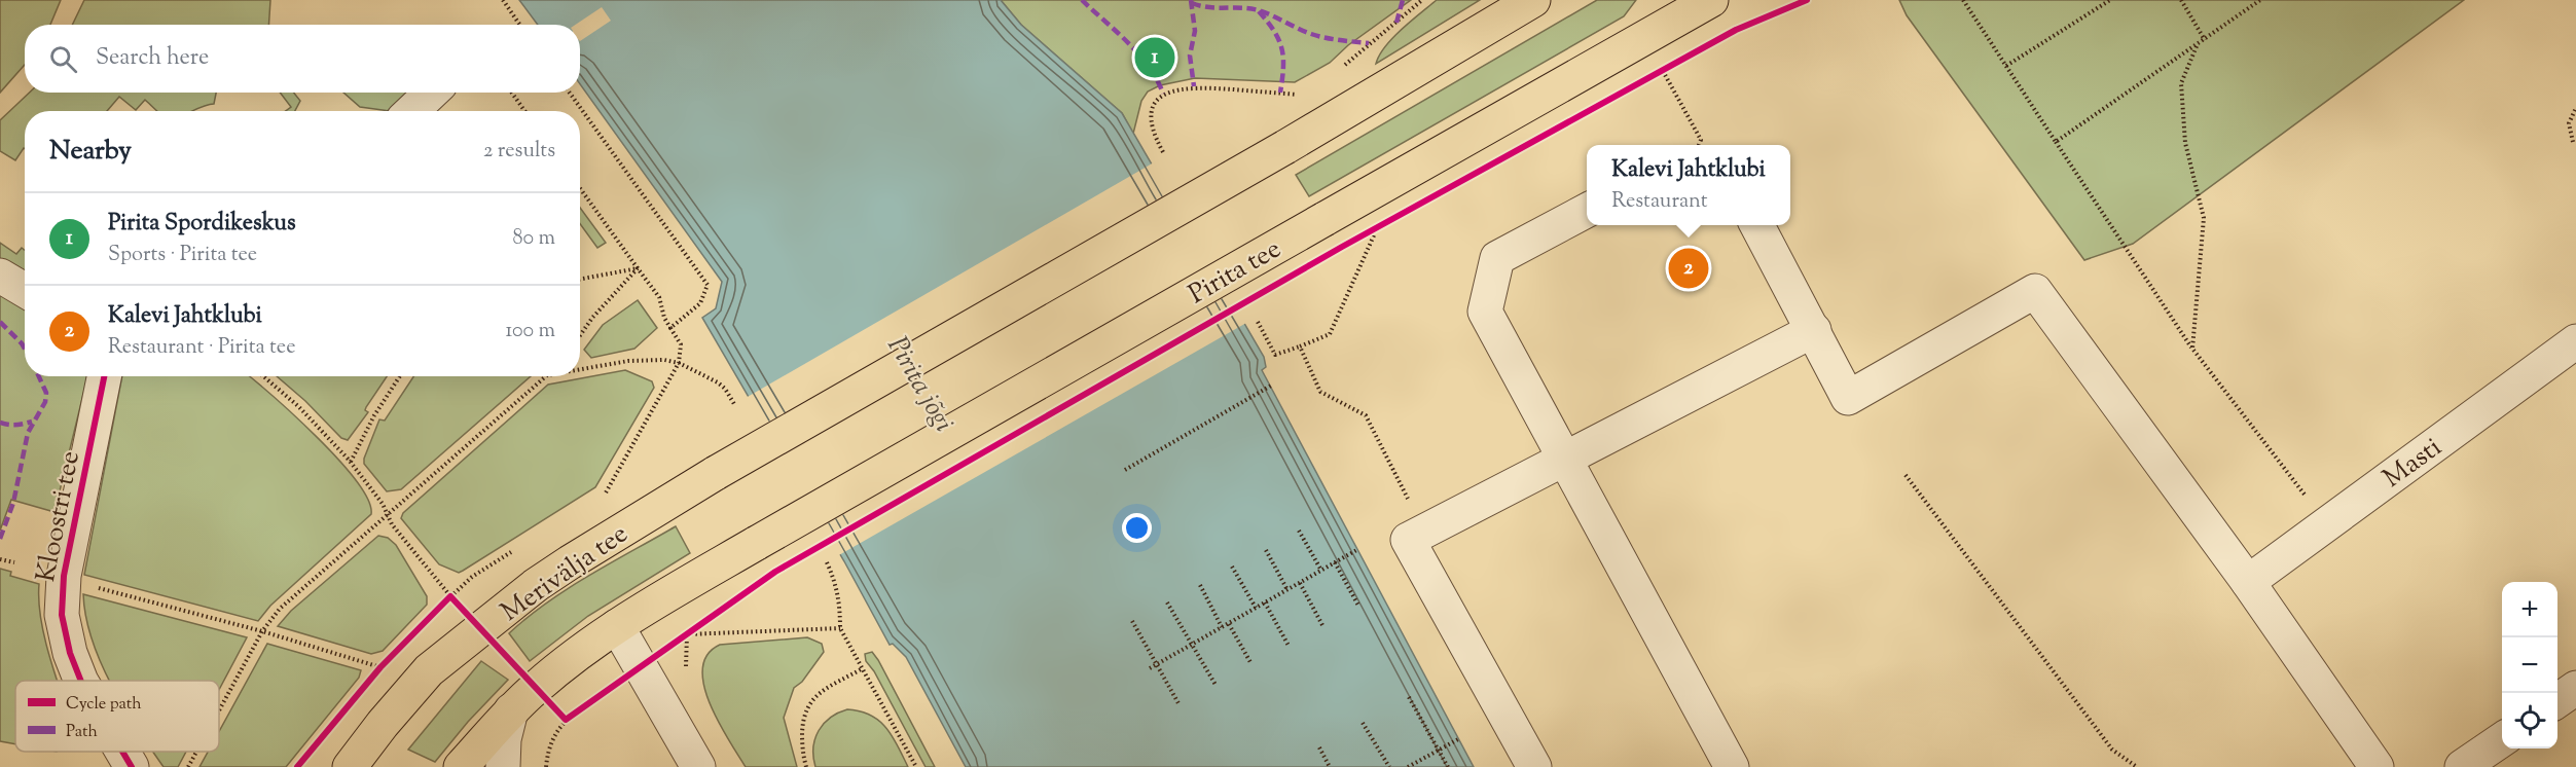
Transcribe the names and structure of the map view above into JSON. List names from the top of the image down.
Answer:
{
  "streets": {
    "main road": ["Pirita tee", "Merivälja tee"],
    "street": ["Masti", "Kloostri tee"]
  },
  "water": ["Pirita jõgi"],
  "legend": ["Cycle path", "Path"],
  "page": {
    "search": "Search here",
    "pins": ["1", "2"],
    "heading": ["Nearby", "2 results"],
    "popup": ["Kalevi Jahtklubi", "Restaurant"],
    "list": [
      {
        "mark": "1",
        "name": "Pirita Spordikeskus",
        "note": "Sports · Pirita tee",
        "value": "80 m"
      },
      {
        "mark": "2",
        "name": "Kalevi Jahtklubi",
        "note": "Restaurant · Pirita tee",
        "value": "100 m"
      }
    ],
    "map_buttons": ["+", "−"]
  }
}
